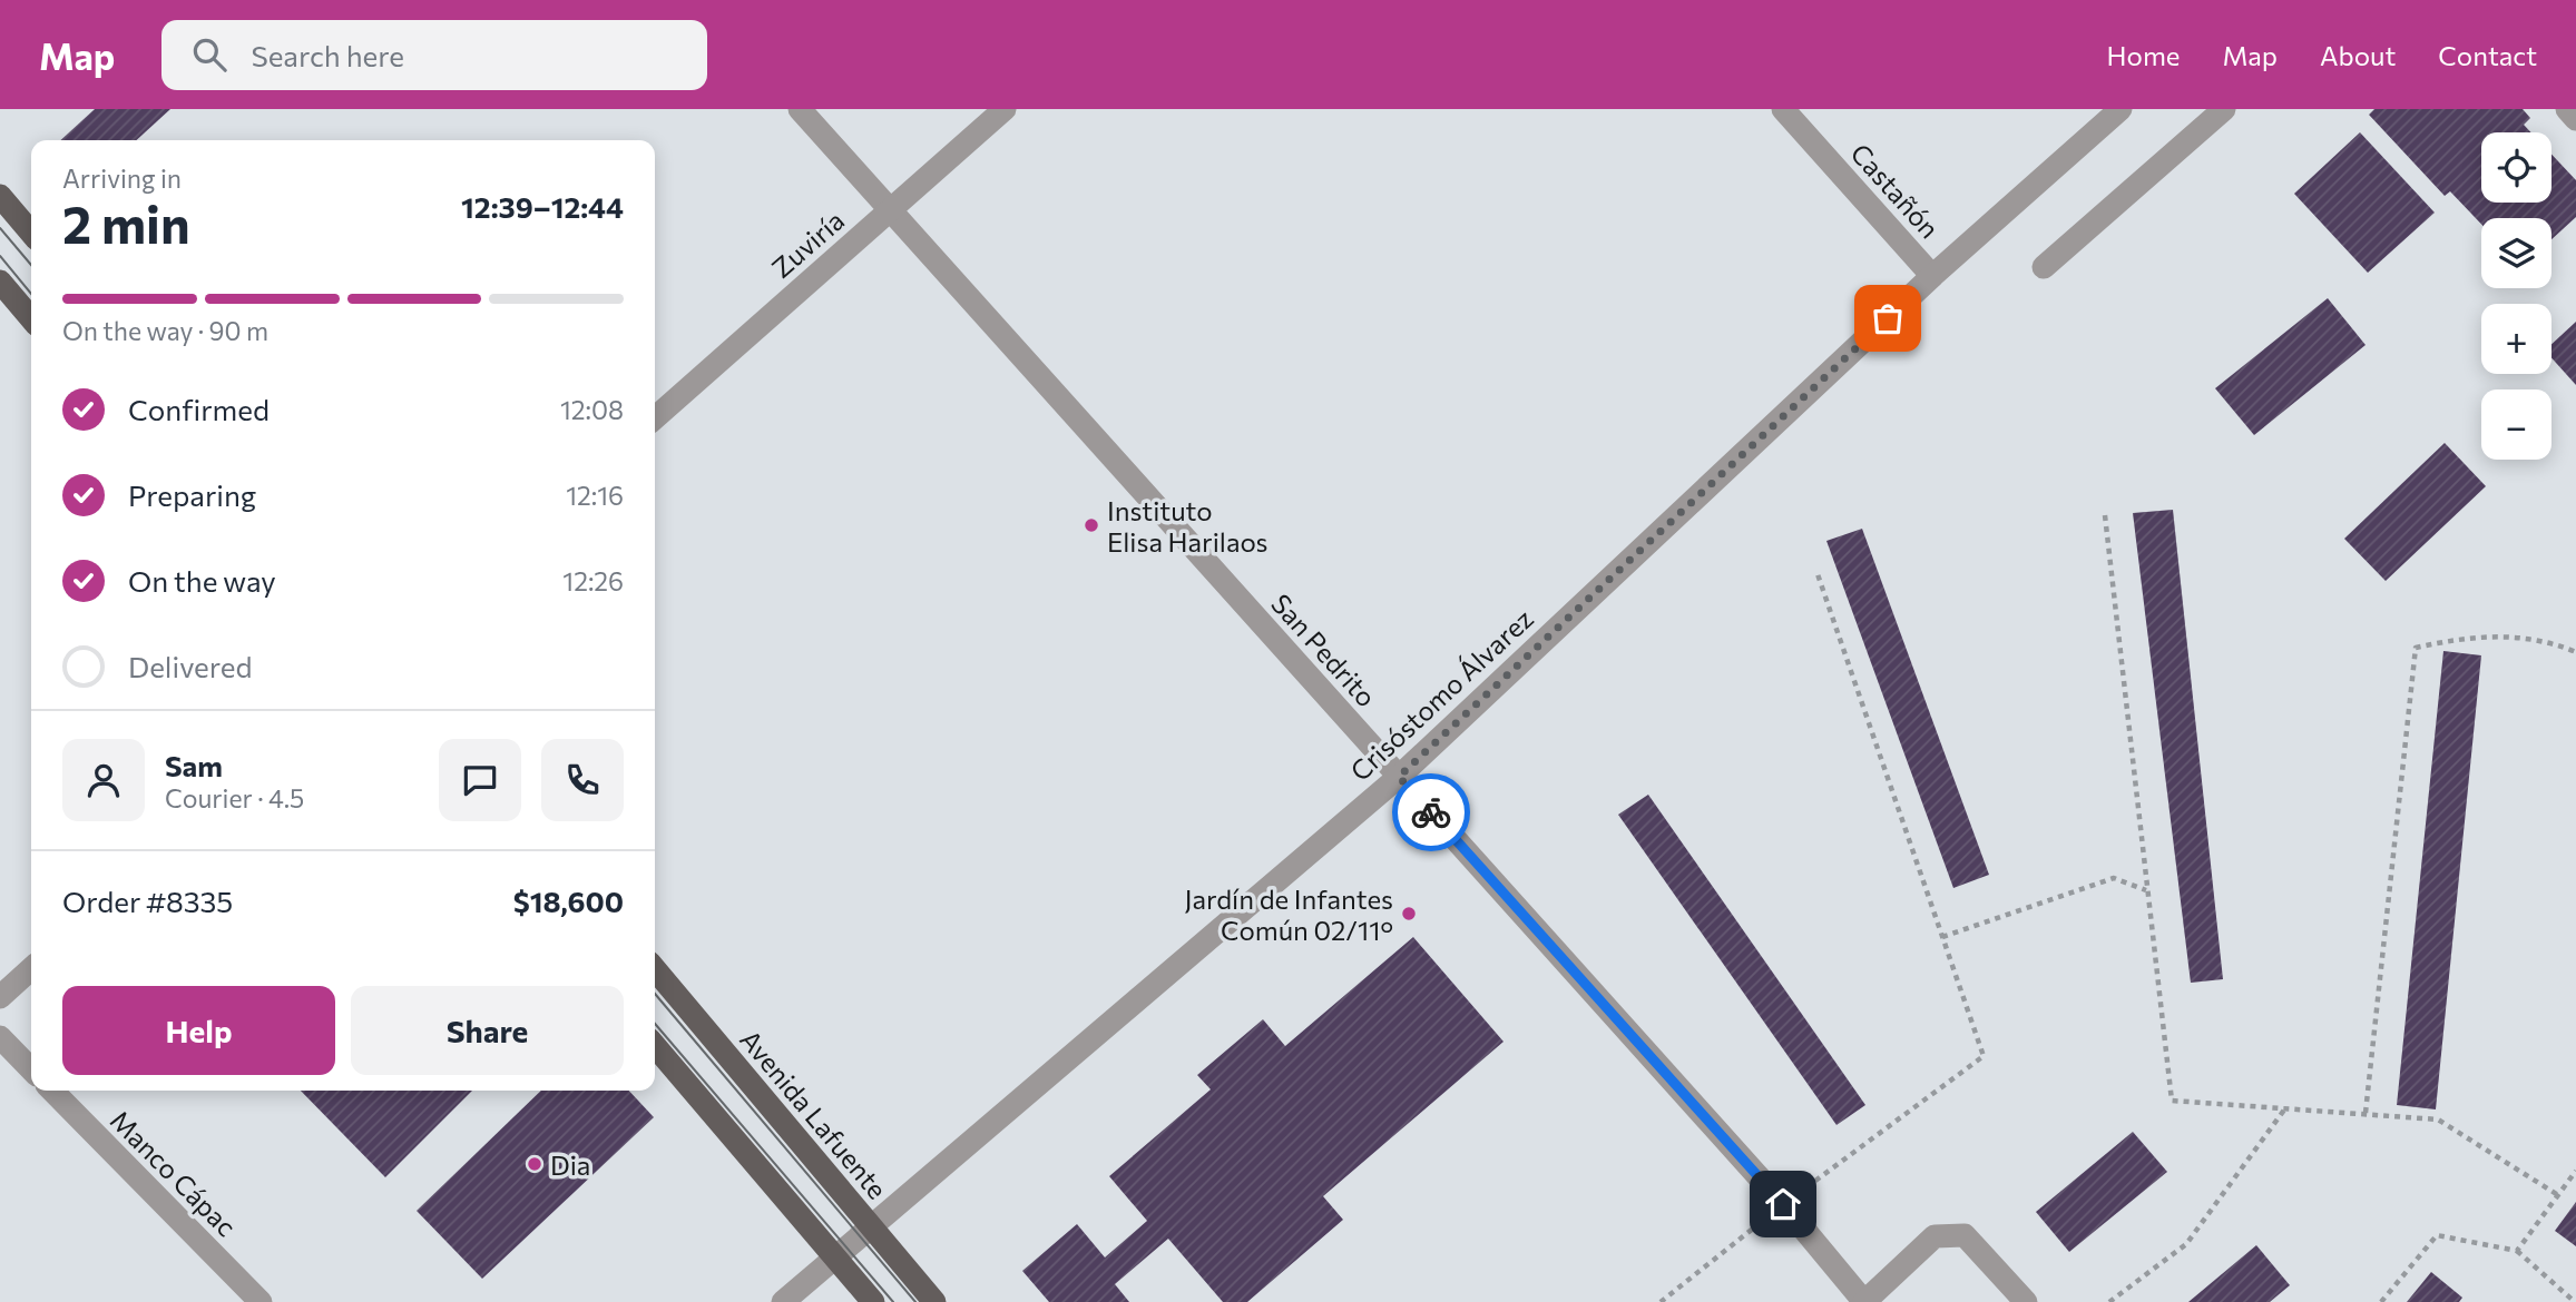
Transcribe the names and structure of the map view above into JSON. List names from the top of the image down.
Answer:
{
  "streets": {
    "main road": ["Avenida Lafuente"],
    "street": [
      "Castañón",
      "Zuviría",
      "San Pedrito",
      "Crisóstomo Álvarez",
      "Manco Cápac"
    ]
  },
  "crossings": [
    ["Castañón", "Crisóstomo Álvarez"],
    ["Zuviría", "San Pedrito"],
    ["San Pedrito", "Crisóstomo Álvarez"],
    ["Crisóstomo Álvarez", "Avenida Lafuente"]
  ],
  "places": ["Instituto Elisa Harilaos", "Jardín de Infantes Común 02/11°", "Dia"],
  "page": {
    "header": "Map",
    "search": "Search here",
    "nav": [
      "Home",
      "Map",
      "About",
      "Contact"
    ],
    "map_buttons": ["+", "−"],
    "heading": ["2 min", "Arriving in", "12:39–12:44"],
    "panel": [
      "Sam",
      "Courier · 4.5",
      "Order #8335",
      "$18,600"
    ],
    "bar": "On the way · 90 m",
    "list": [
      ["Confirmed", "12:08"],
      ["Preparing", "12:16"],
      ["On the way", "12:26"],
      "Delivered"
    ],
    "buttons": ["Help", "Share"]
  }
}
